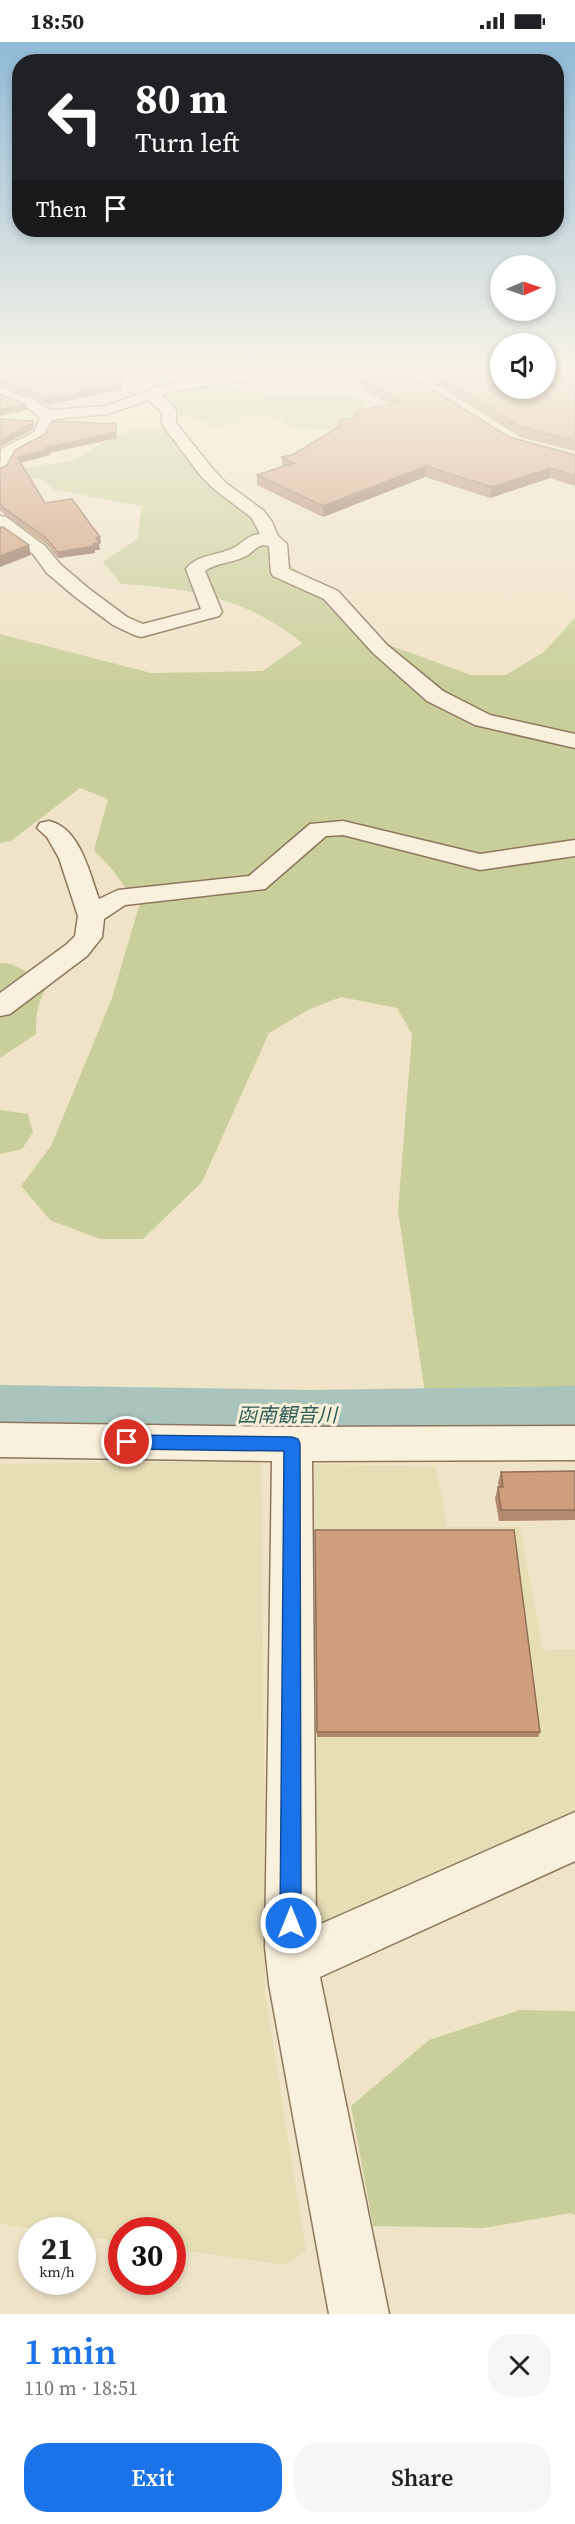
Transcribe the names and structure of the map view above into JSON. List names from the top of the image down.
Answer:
{
  "water": ["函南観音川"],
  "north": "right",
  "page": {
    "status": "18:50",
    "turn": ["80 m", "Turn left"],
    "then": "Then",
    "speed": "21 km/h",
    "limit": "30",
    "heading": ["1 min", "110 m · 18:51"],
    "buttons": ["Exit", "Share"]
  }
}
